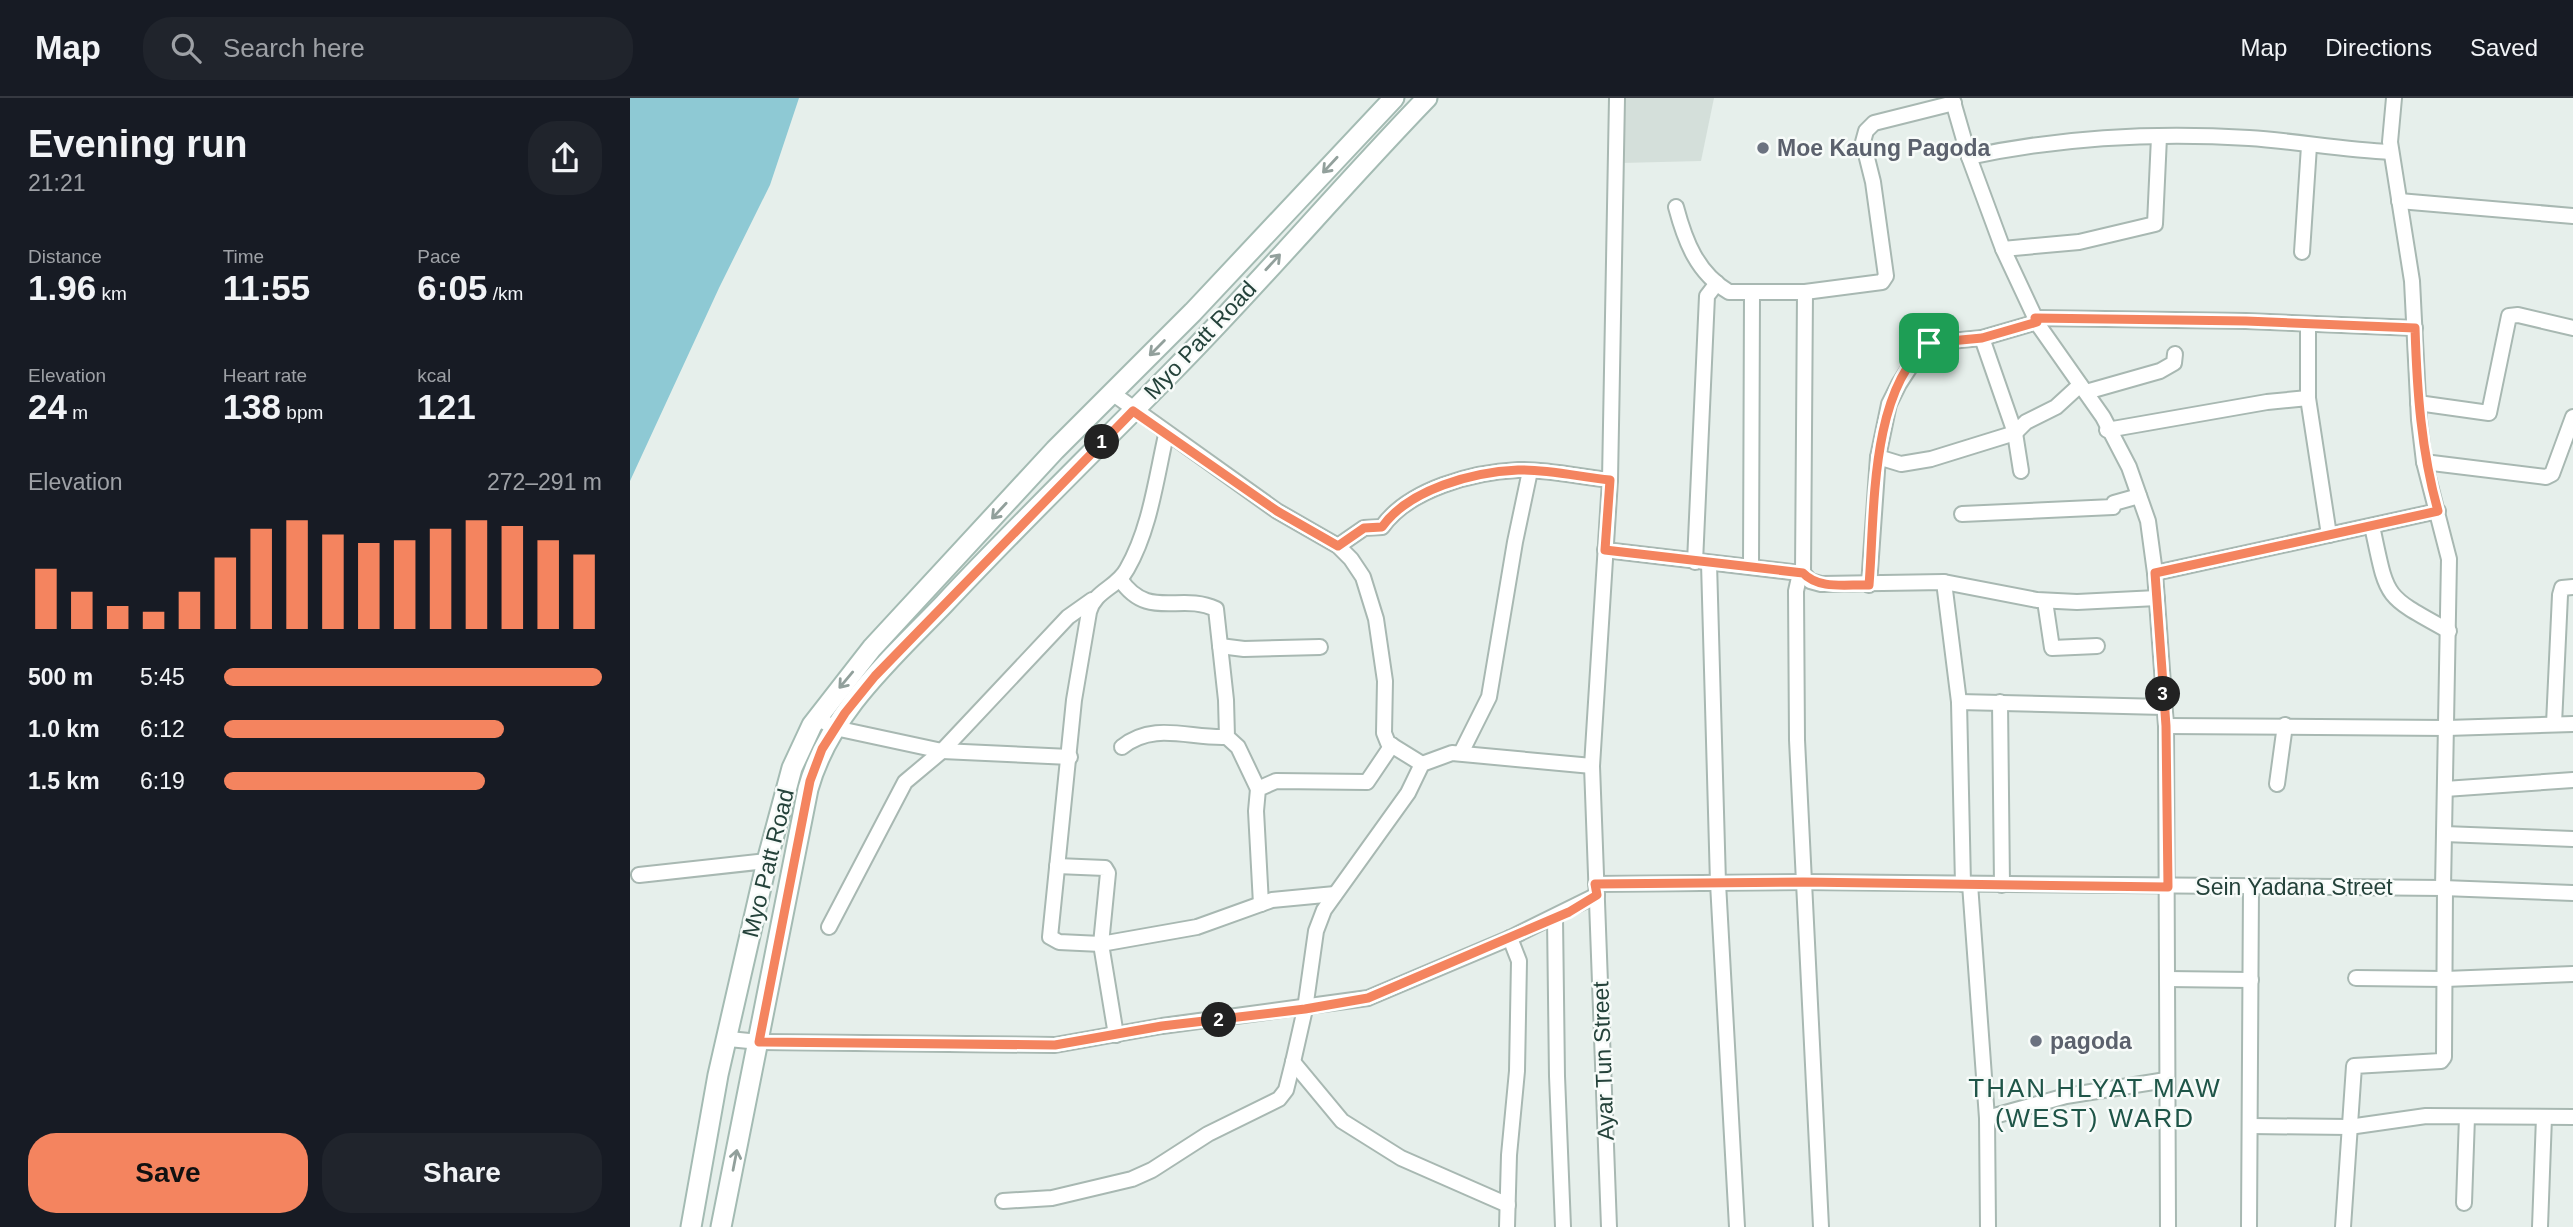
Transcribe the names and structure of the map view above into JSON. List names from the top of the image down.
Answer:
{
  "streets": {
    "main road": ["Myo Patt Road"],
    "street": ["Sein Yadana Street", "Ayar Tun Street"]
  },
  "crossings": [
    ["Myo Patt Road", "Sein Yadana Street"],
    ["Sein Yadana Street", "Ayar Tun Street"]
  ],
  "districts": ["THAN HLYAT MAW (WEST) WARD"],
  "places": ["Moe Kaung Pagoda", "pagoda"],
  "page": {
    "header": "Map",
    "search": "Search here",
    "nav": ["Map", "Directions", "Saved"],
    "heading": ["Evening run", "21:21"],
    "stats": [
      ["Distance", "1.96 km"],
      ["Time", "11:55"],
      ["Pace", "6:05 /km"],
      ["Elevation", "24 m"],
      ["Heart rate", "138 bpm"],
      ["kcal", "121"]
    ],
    "pins": ["1", "3", "2"],
    "chart": ["Elevation", "272–291 m"],
    "list": [
      {
        "name": "500 m",
        "note": "5:45"
      },
      {
        "name": "1.0 km",
        "note": "6:12"
      },
      {
        "name": "1.5 km",
        "note": "6:19"
      }
    ],
    "buttons": ["Save", "Share"]
  }
}
